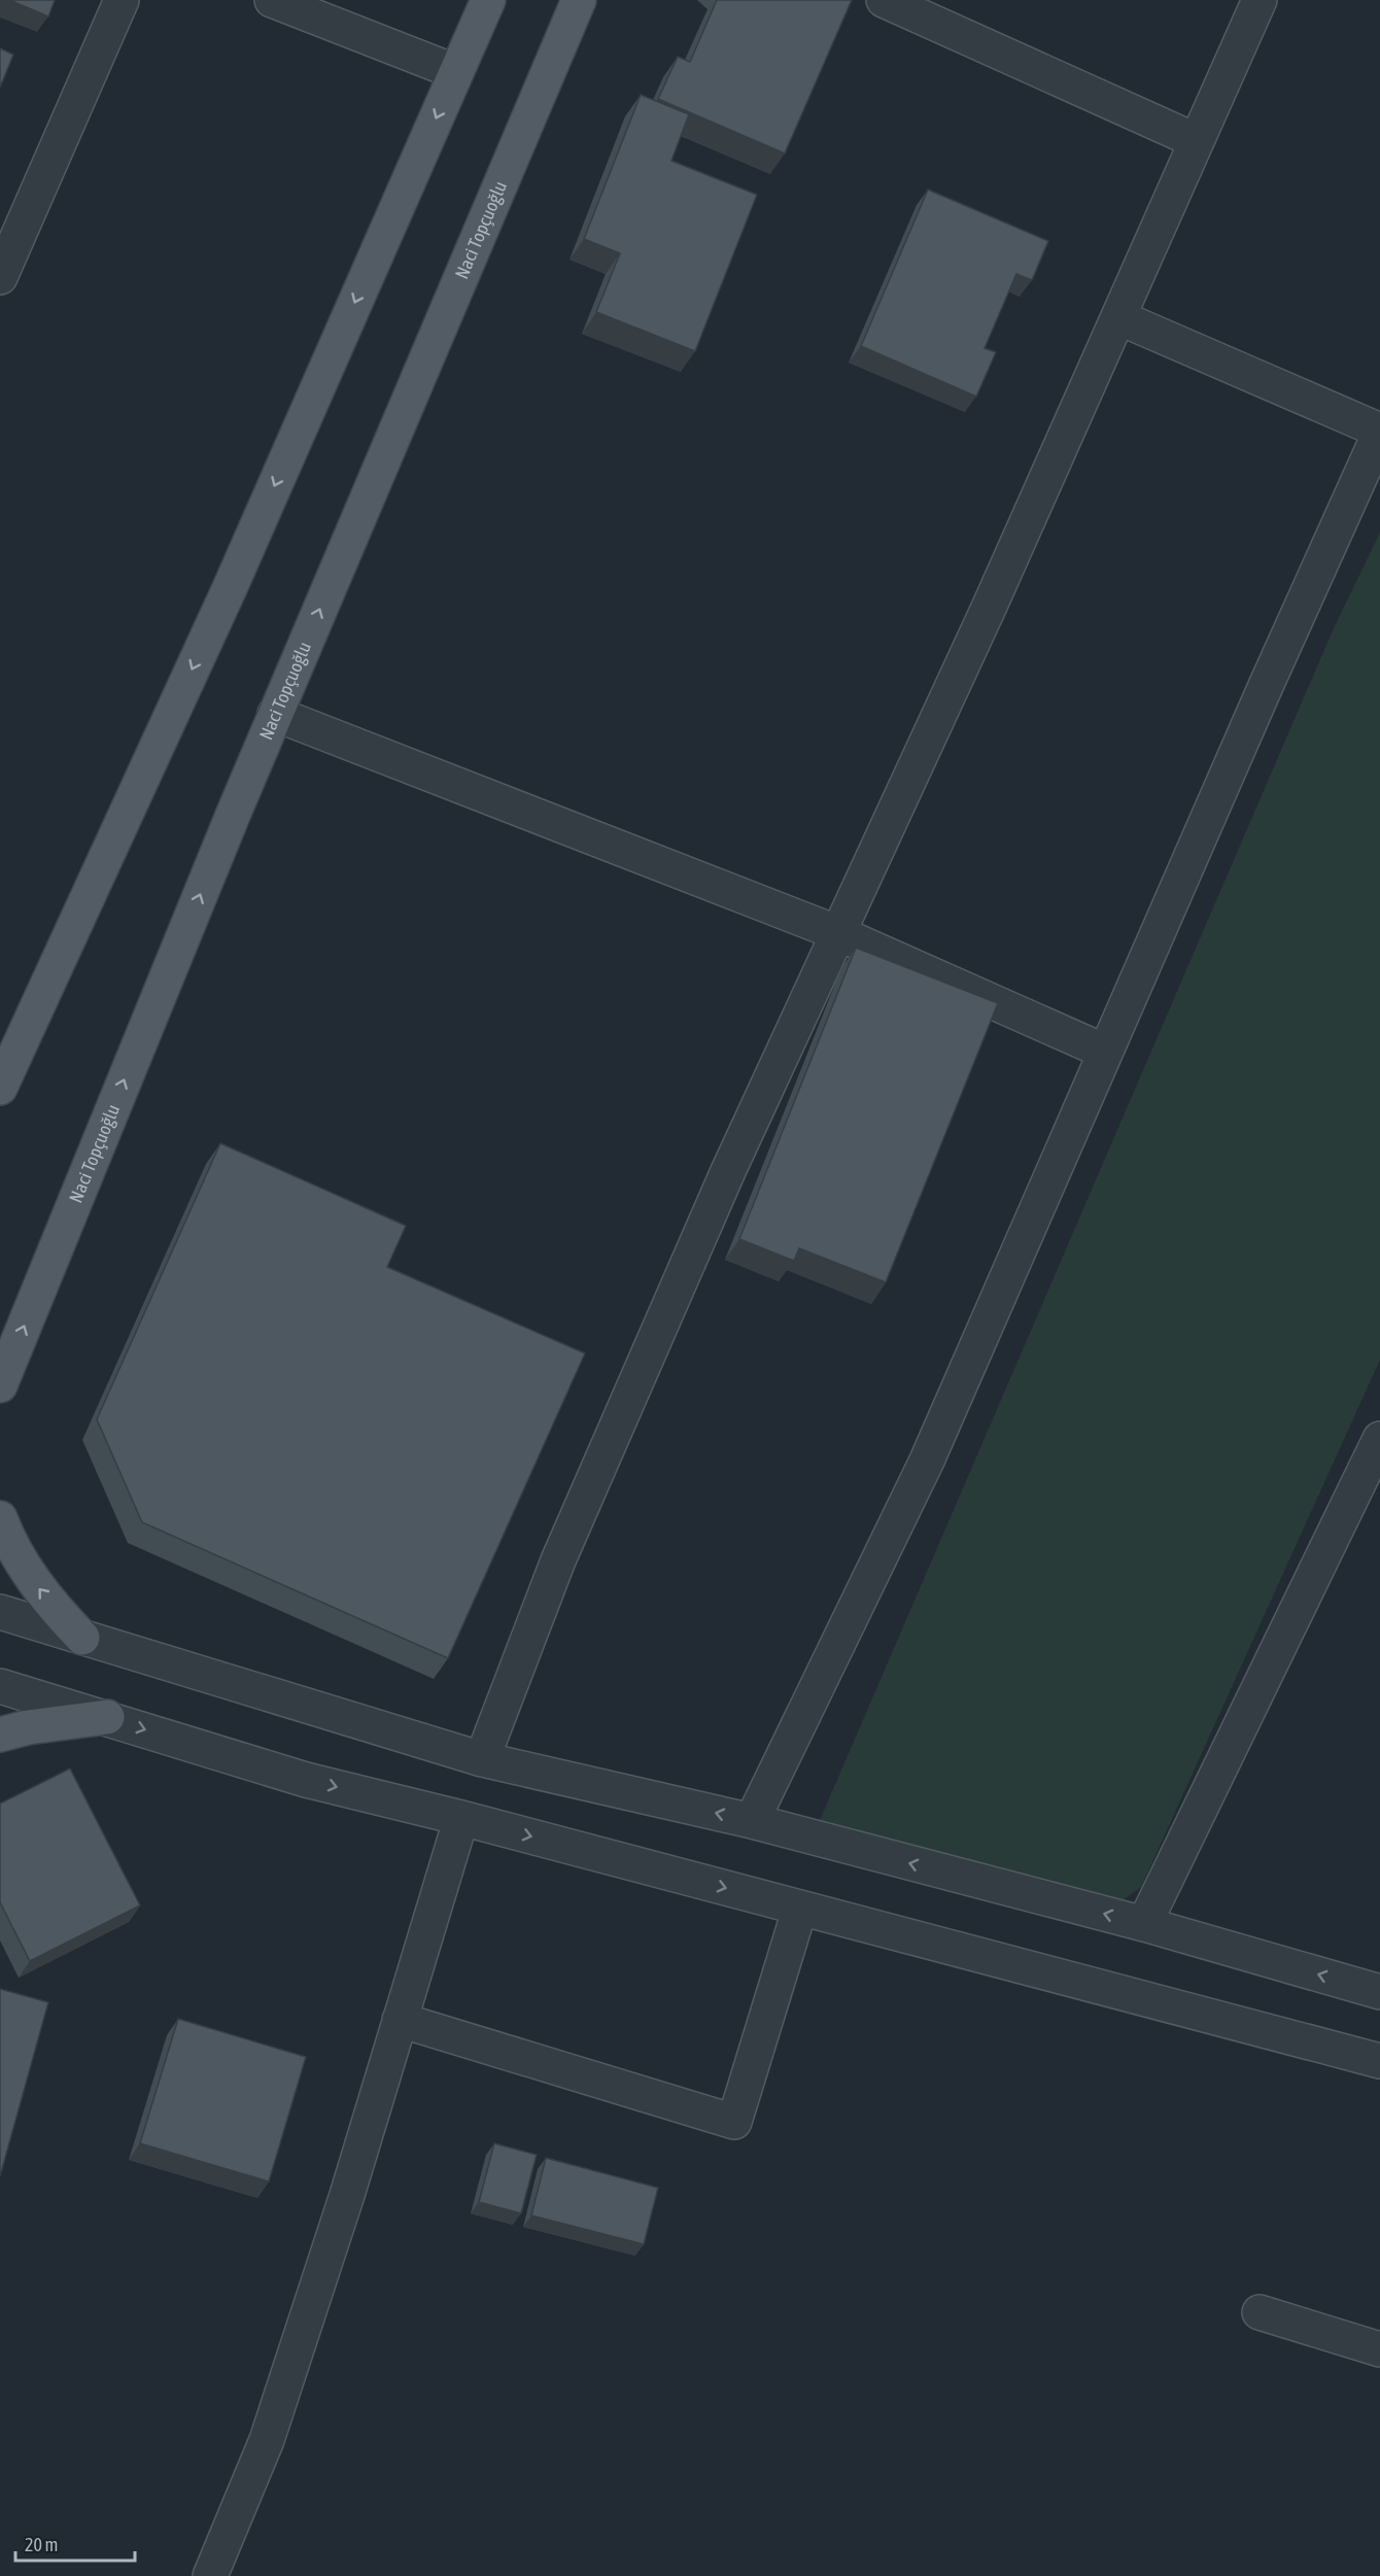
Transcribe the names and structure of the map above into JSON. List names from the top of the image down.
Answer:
{
  "streets": {
    "main road": ["Naci Topçuoğlu"]
  },
  "scale_bar": "20 m"
}
